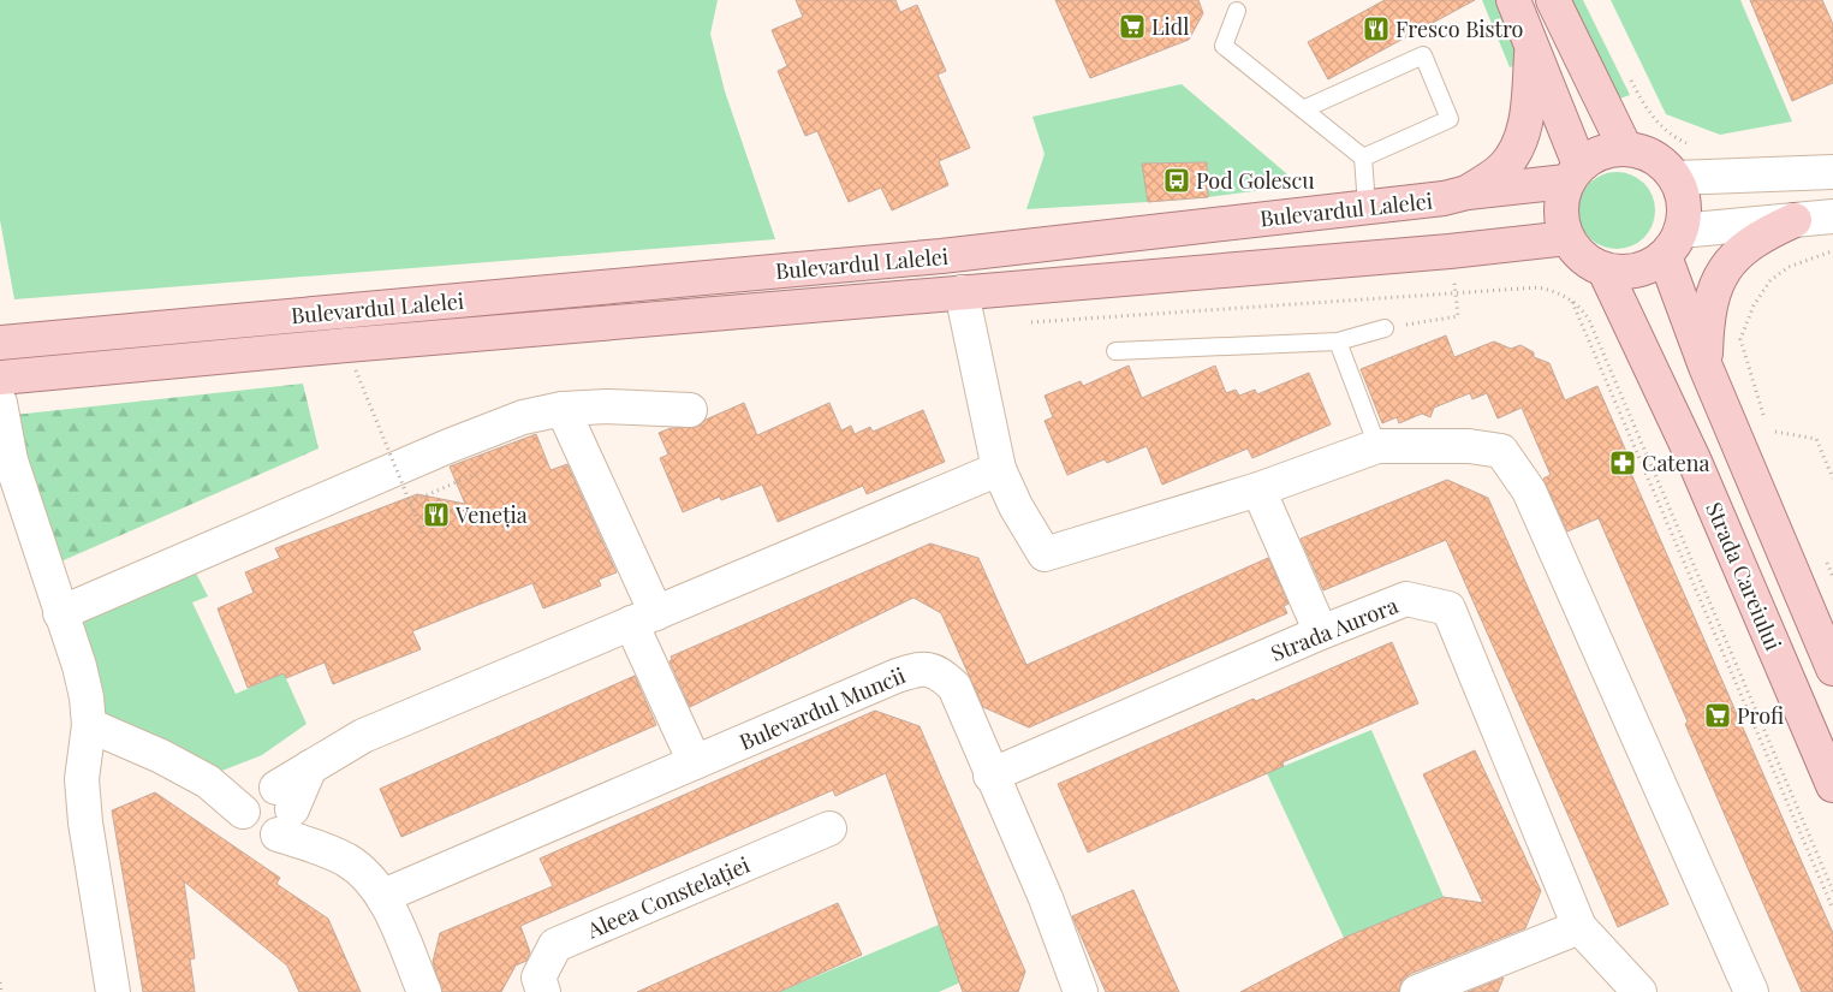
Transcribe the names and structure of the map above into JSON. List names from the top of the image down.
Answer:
{
  "streets": {
    "main road": ["Bulevardul Lalelei", "Strada Careiului"],
    "street": ["Strada Aurora", "Bulevardul Muncii", "Aleea Constelației"]
  },
  "crossings": [
    ["Bulevardul Lalelei", "Strada Careiului"],
    ["Strada Aurora", "Bulevardul Muncii"]
  ],
  "places": {
    "supermarket": ["Lidl", "Profi"],
    "restaurant": ["Fresco Bistro", "Veneția"],
    "bus stop": ["Pod Golescu"],
    "pharmacy": ["Catena"]
  }
}
